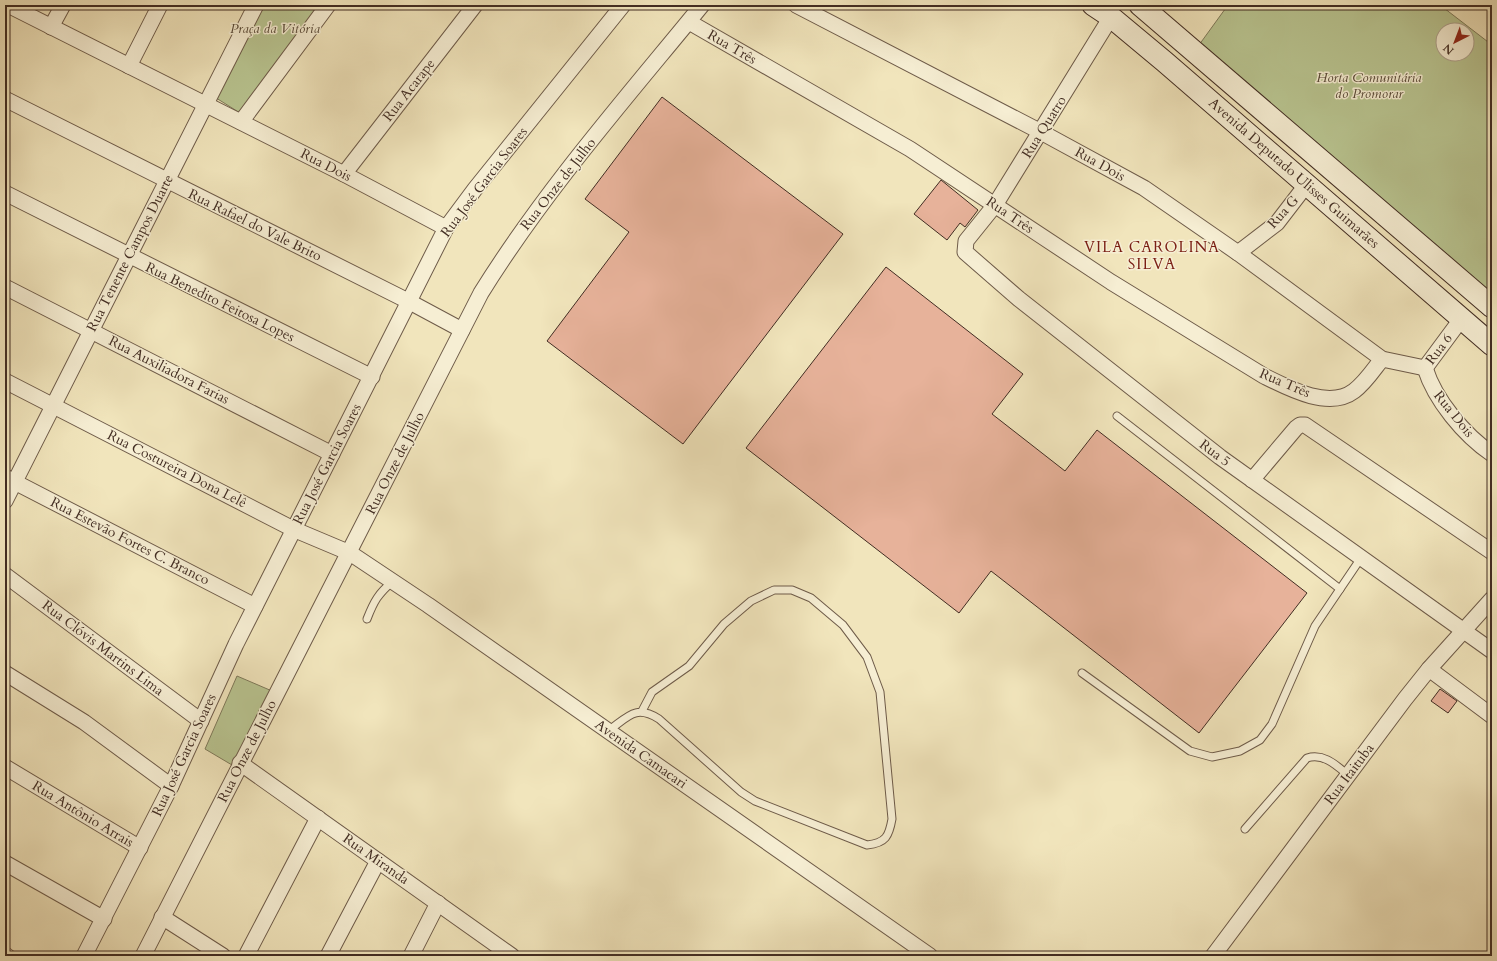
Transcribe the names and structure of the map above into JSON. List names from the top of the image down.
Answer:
{
  "streets": {
    "street": [
      "Rua Três",
      "Rua Acarape",
      "Rua Quatro",
      "Rua Dois",
      "Avenida Deputado Ulisses Guimarães",
      "Rua José Garcia Soares",
      "Rua Onze de Julho",
      "Rua G",
      "Rua Rafael do Vale Brito",
      "Rua Tenente Campos Duarte",
      "Rua Benedito Feitosa Lopes",
      "Rua 6",
      "Rua Auxiliadora Farias",
      "Rua 5",
      "Rua Costureira Dona Lelê",
      "Rua Estevão Fortes C. Branco",
      "Rua Clóvis Martins Lima",
      "Avenida Camacari",
      "Rua Itaituba",
      "Rua Antônio Arrais",
      "Rua Miranda"
    ]
  },
  "crossings": [
    ["Rua Três", "Rua Quatro"],
    ["Rua Três", "Rua Dois"],
    ["Rua Três", "Rua Onze de Julho"],
    ["Rua Três", "Rua 6"],
    ["Rua Acarape", "Rua Dois"],
    ["Rua Quatro", "Rua Dois"],
    ["Rua Quatro", "Avenida Deputado Ulisses Guimarães"],
    ["Rua Quatro", "Rua 5"],
    ["Rua Dois", "Rua José Garcia Soares"],
    ["Rua Dois", "Rua G"],
    ["Rua Dois", "Rua Tenente Campos Duarte"],
    ["Rua Dois", "Rua 6"],
    ["Avenida Deputado Ulisses Guimarães", "Rua G"],
    ["Avenida Deputado Ulisses Guimarães", "Rua 6"],
    ["Rua José Garcia Soares", "Rua Rafael do Vale Brito"],
    ["Rua José Garcia Soares", "Rua Benedito Feitosa Lopes"],
    ["Rua José Garcia Soares", "Rua Auxiliadora Farias"],
    ["Rua José Garcia Soares", "Rua Costureira Dona Lelê"],
    ["Rua José Garcia Soares", "Rua Estevão Fortes C. Branco"],
    ["Rua José Garcia Soares", "Rua Clóvis Martins Lima"],
    ["Rua José Garcia Soares", "Rua Antônio Arrais"],
    ["Rua Onze de Julho", "Rua Rafael do Vale Brito"],
    ["Rua Onze de Julho", "Rua Costureira Dona Lelê"],
    ["Rua Onze de Julho", "Avenida Camacari"],
    ["Rua Onze de Julho", "Rua Miranda"],
    ["Rua Rafael do Vale Brito", "Rua Tenente Campos Duarte"],
    ["Rua Tenente Campos Duarte", "Rua Benedito Feitosa Lopes"],
    ["Rua Tenente Campos Duarte", "Rua Auxiliadora Farias"],
    ["Rua Tenente Campos Duarte", "Rua Costureira Dona Lelê"],
    ["Rua Tenente Campos Duarte", "Rua Estevão Fortes C. Branco"],
    ["Rua 5", "Rua Itaituba"],
    ["Rua Costureira Dona Lelê", "Avenida Camacari"]
  ],
  "districts": ["VILA CAROLINA SILVA"],
  "parks": ["Praça da Vitória", "Horta Comunitária do Promorar"],
  "north": "bottom left"
}
